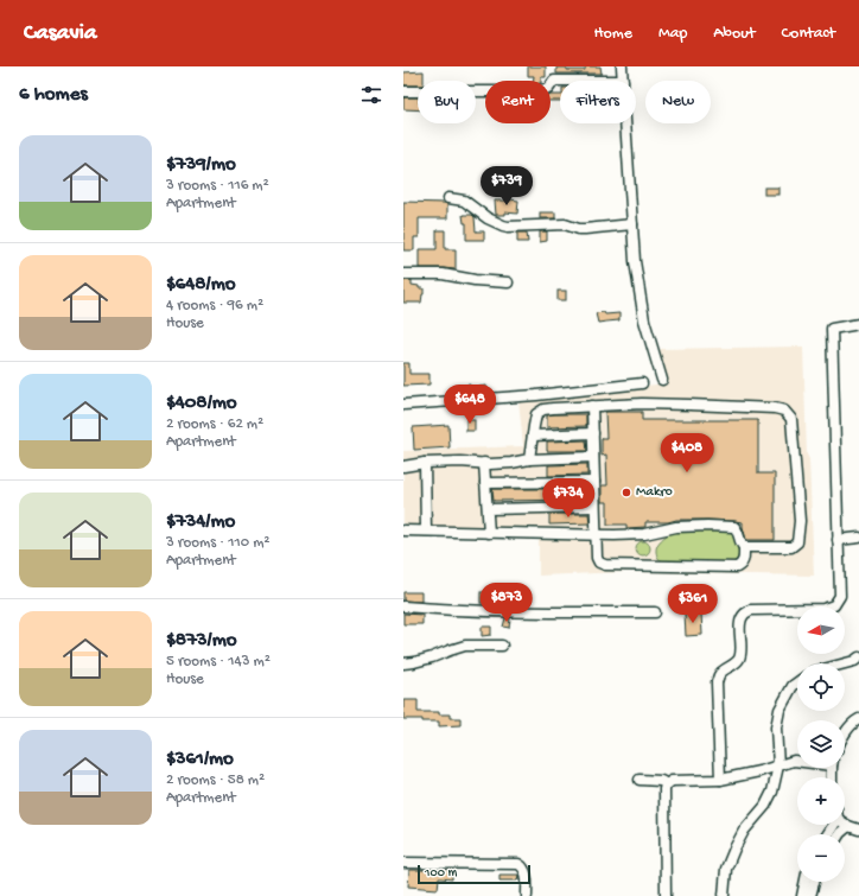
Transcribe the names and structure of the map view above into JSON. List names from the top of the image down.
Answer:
{
  "places": ["Makro"],
  "scale_bar": "100 m",
  "north": "left",
  "page": {
    "header": "Casavia",
    "nav": [
      "Home",
      "Map",
      "About",
      "Contact"
    ],
    "heading": "6 homes",
    "chip": [
      "Buy",
      "Rent",
      "Filters",
      "New"
    ],
    "list": [
      {
        "name": "$739/mo",
        "note": "3 rooms · 116 m² · Apartment"
      },
      {
        "name": "$648/mo",
        "note": "4 rooms · 96 m² · House"
      },
      {
        "name": "$408/mo",
        "note": "2 rooms · 62 m² · Apartment"
      },
      {
        "name": "$734/mo",
        "note": "3 rooms · 110 m² · Apartment"
      },
      {
        "name": "$873/mo",
        "note": "5 rooms · 143 m² · House"
      },
      {
        "name": "$361/mo",
        "note": "2 rooms · 58 m² · Apartment"
      }
    ],
    "price": [
      "$739",
      "$648",
      "$408",
      "$734",
      "$873",
      "$361"
    ],
    "map_buttons": ["+", "−"],
    "scale": "100 m"
  }
}
